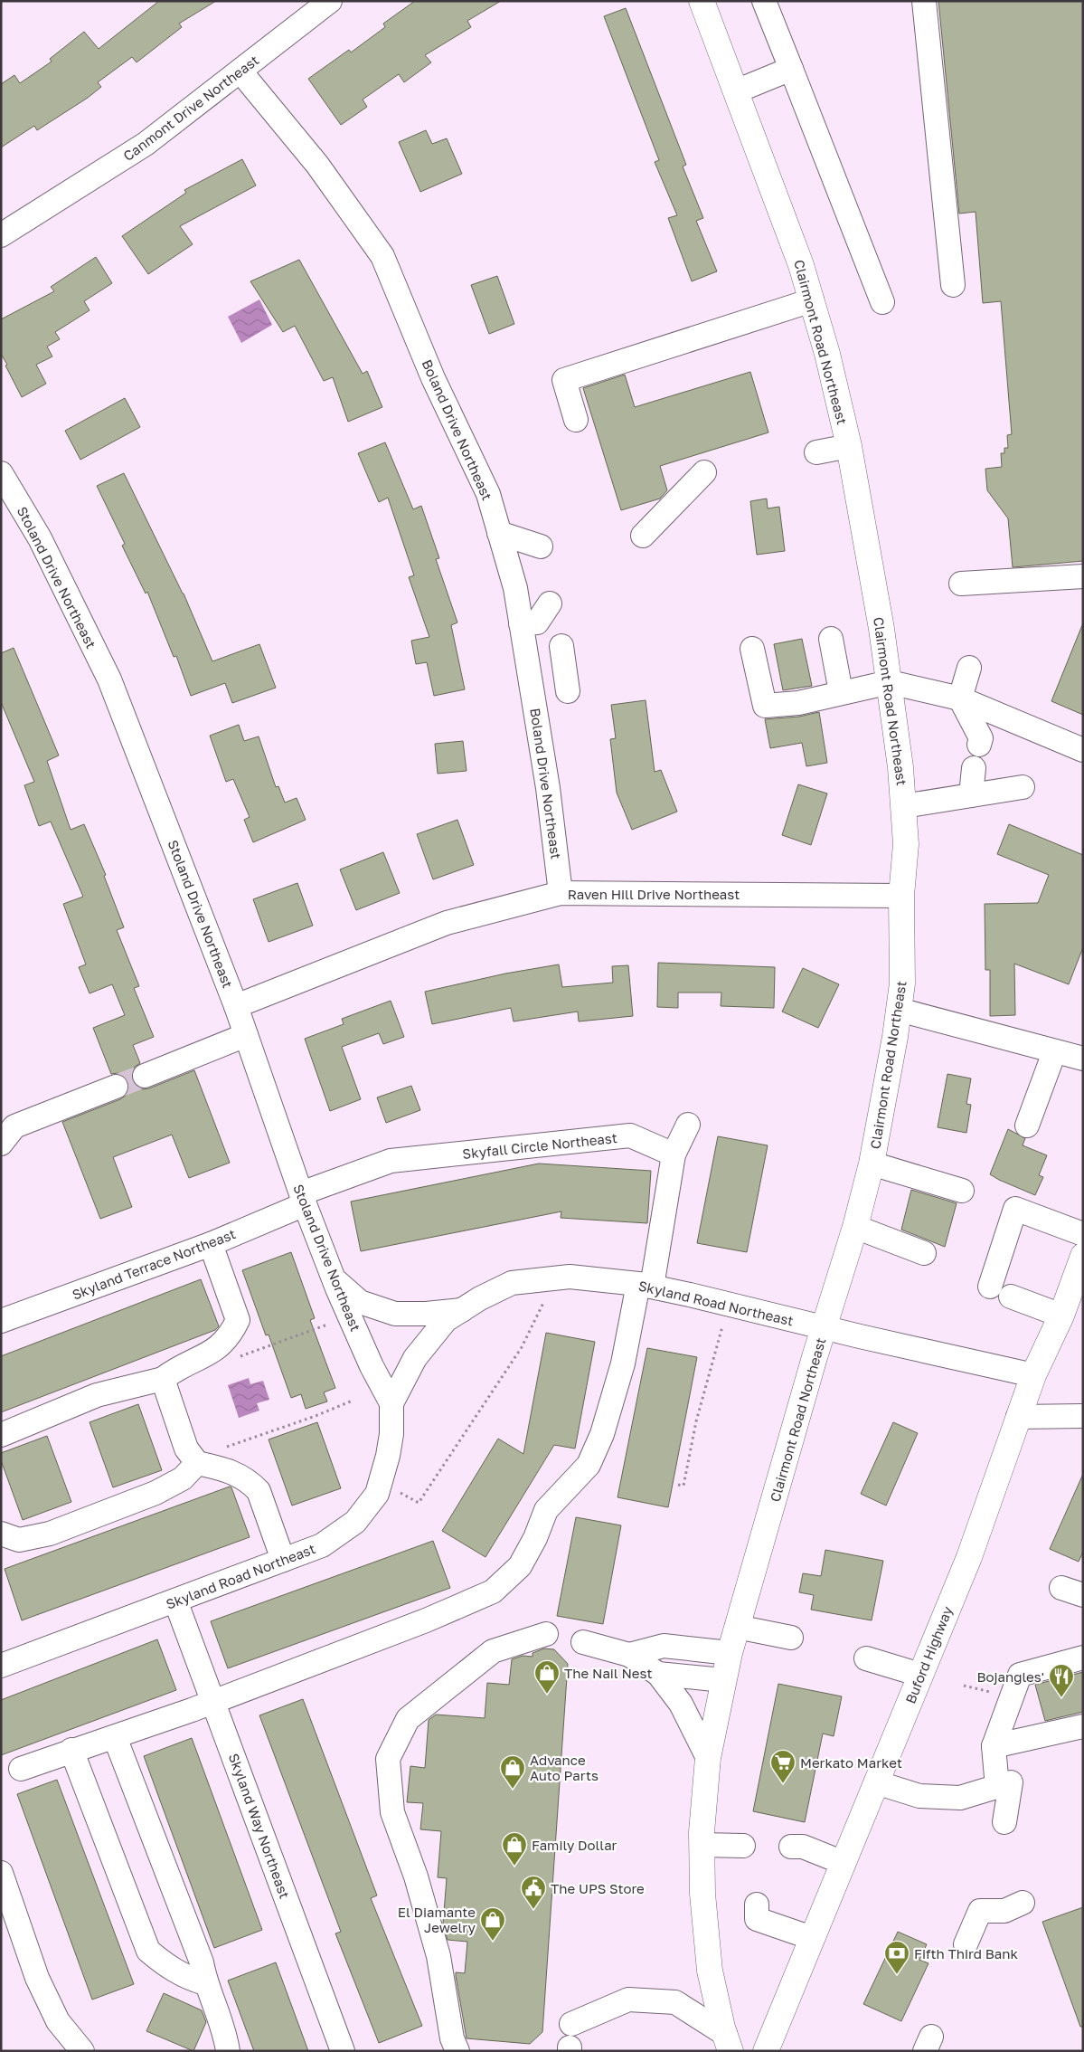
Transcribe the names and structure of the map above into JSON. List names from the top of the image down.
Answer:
{
  "streets": {
    "main road": ["Clairmont Road Northeast", "Buford Highway"],
    "street": [
      "Canmont Drive Northeast",
      "Boland Drive Northeast",
      "Stoland Drive Northeast",
      "Raven Hill Drive Northeast",
      "Skyfall Circle Northeast",
      "Skyland Terrace Northeast",
      "Skyland Road Northeast",
      "Skyland Way Northeast"
    ]
  },
  "crossings": [
    ["Canmont Drive Northeast", "Boland Drive Northeast"],
    ["Clairmont Road Northeast", "Raven Hill Drive Northeast"],
    ["Clairmont Road Northeast", "Skyland Road Northeast"],
    ["Boland Drive Northeast", "Raven Hill Drive Northeast"],
    ["Stoland Drive Northeast", "Raven Hill Drive Northeast"],
    ["Stoland Drive Northeast", "Skyfall Circle Northeast"],
    ["Stoland Drive Northeast", "Skyland Terrace Northeast"],
    ["Stoland Drive Northeast", "Skyland Road Northeast"],
    ["Skyfall Circle Northeast", "Skyland Terrace Northeast"],
    ["Skyland Road Northeast", "Buford Highway"],
    ["Skyland Road Northeast", "Skyland Way Northeast"]
  ],
  "places": {
    "shop": [
      "The Nail Nest",
      "Advance Auto Parts",
      "Family Dollar",
      "El Diamante Jewelry"
    ],
    "restaurant": ["Bojangles'"],
    "supermarket": ["Merkato Market"],
    "public building": ["The UPS Store"],
    "bank": ["Fifth Third Bank"]
  }
}
